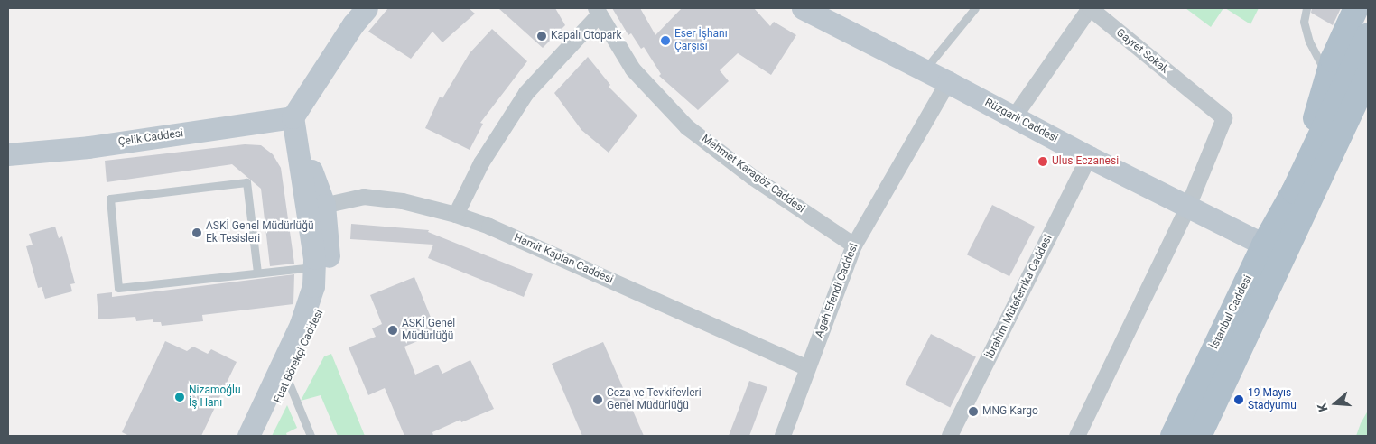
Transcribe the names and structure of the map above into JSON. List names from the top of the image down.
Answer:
{
  "streets": {
    "main road": ["İstanbul Caddesi"],
    "street": [
      "Gayret Sokak",
      "Rüzgarlı Caddesi",
      "Çelik Caddesi",
      "Mehmet Karagöz Caddesi",
      "Hamit Kaplan Caddesi",
      "Agah Efendi Caddesi",
      "İbrahim Müteferrika Caddesi",
      "Fuat Börekçi Caddesi"
    ]
  },
  "crossings": [
    ["Gayret Sokak", "Rüzgarlı Caddesi"],
    ["Rüzgarlı Caddesi", "Agah Efendi Caddesi"],
    ["Rüzgarlı Caddesi", "İbrahim Müteferrika Caddesi"],
    ["Rüzgarlı Caddesi", "İstanbul Caddesi"],
    ["Çelik Caddesi", "Fuat Börekçi Caddesi"],
    ["Mehmet Karagöz Caddesi", "Agah Efendi Caddesi"],
    ["Hamit Kaplan Caddesi", "Agah Efendi Caddesi"],
    ["Hamit Kaplan Caddesi", "Fuat Börekçi Caddesi"]
  ],
  "places": [
    "Kapalı Otopark",
    "Eser İşhanı Çarşısı",
    "Ulus Eczanesi",
    "ASKİ Genel Müdürlüğü Ek Tesisleri",
    "ASKİ Genel Müdürlüğü",
    "Nizamoğlu İş Hanı",
    "Ceza ve Tevkifevleri Genel Müdürlüğü",
    "19 Mayıs Stadyumu",
    "MNG Kargo"
  ],
  "north": "left"
}
